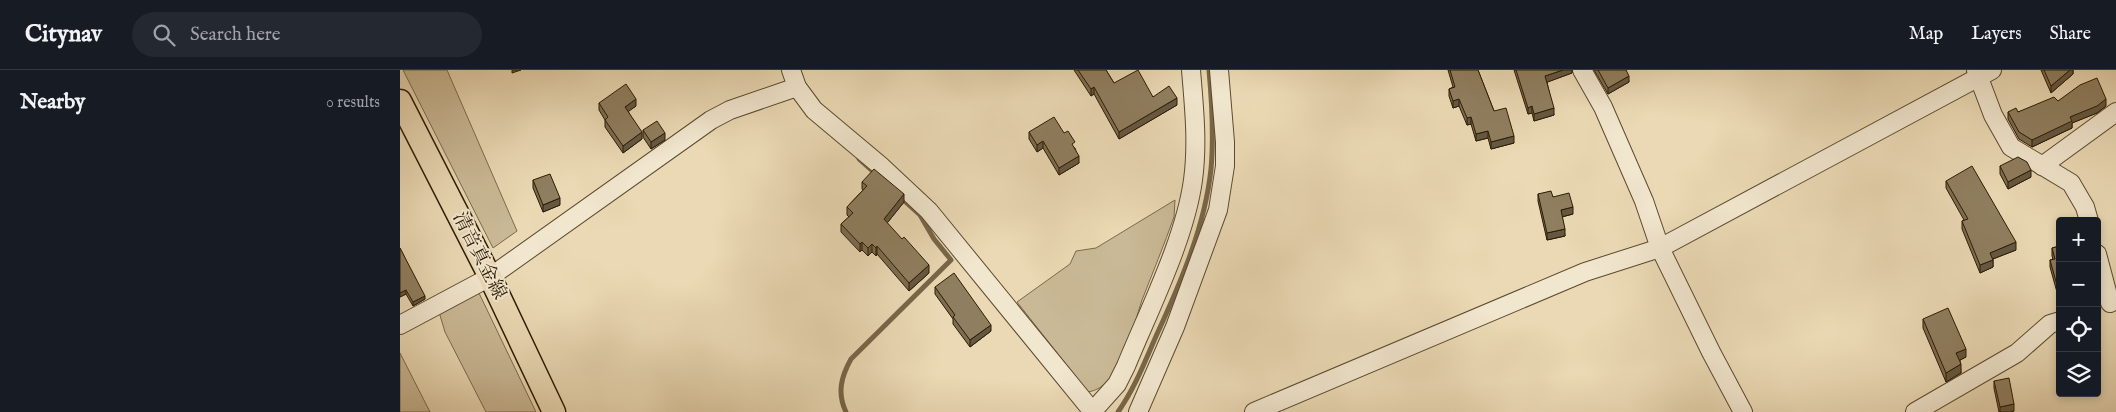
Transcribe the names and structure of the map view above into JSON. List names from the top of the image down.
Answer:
{
  "streets": {
    "main road": ["清音真金線"]
  },
  "page": {
    "header": "Citynav",
    "search": "Search here",
    "nav": ["Map", "Layers", "Share"],
    "heading": ["Nearby", "0 results"],
    "map_buttons": ["+", "−"]
  }
}
